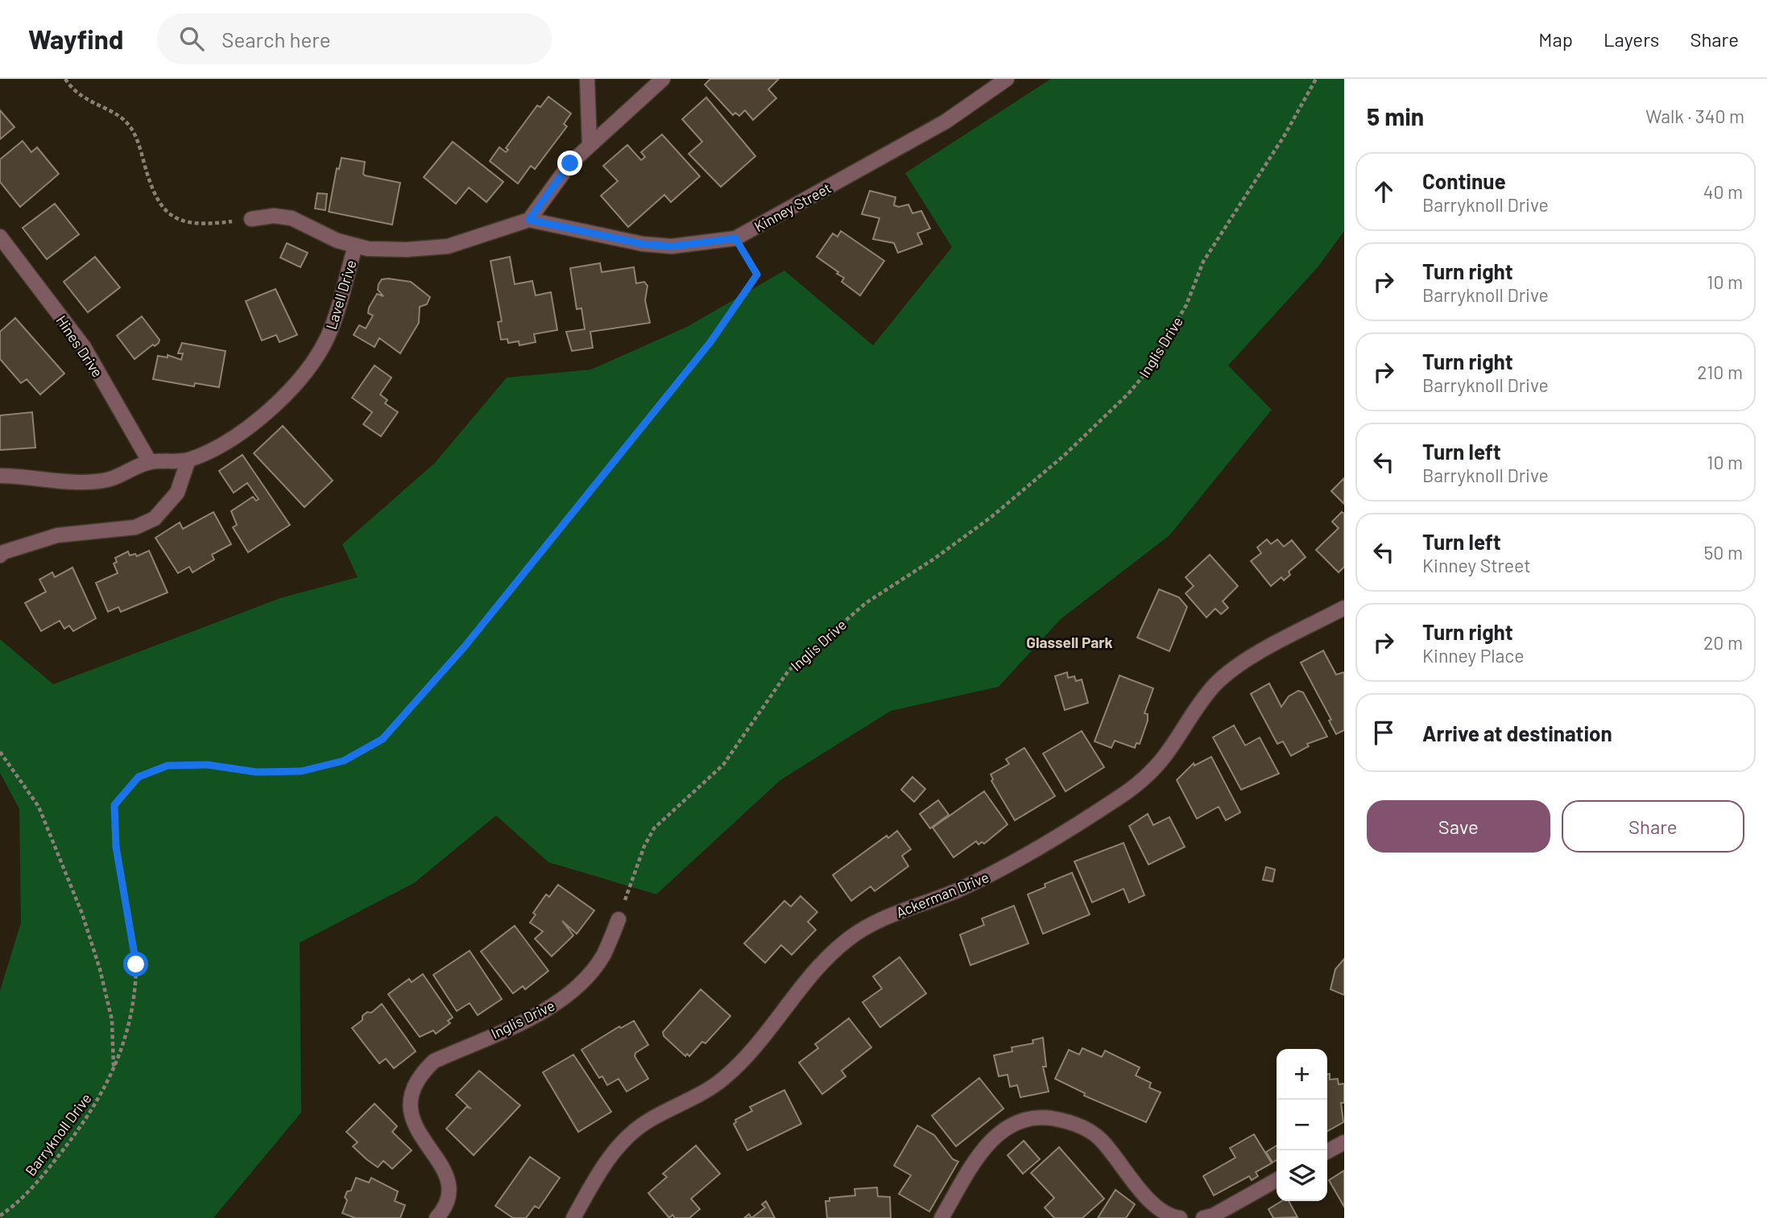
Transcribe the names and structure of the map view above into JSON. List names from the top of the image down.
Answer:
{
  "streets": {
    "street": [
      "Kinney Street",
      "Lavell Drive",
      "Hines Drive",
      "Inglis Drive",
      "Ackerman Drive"
    ],
    "path": ["Barryknoll Drive"]
  },
  "crossings": [
    ["Kinney Street", "Barryknoll Drive"],
    ["Lavell Drive", "Hines Drive"]
  ],
  "districts": ["Glassell Park"],
  "page": {
    "header": "Wayfind",
    "search": "Search here",
    "nav": ["Map", "Layers", "Share"],
    "heading": ["5 min", "Walk · 340 m"],
    "list": [
      ["Continue", "Barryknoll Drive", "40 m"],
      ["Turn right", "Barryknoll Drive", "10 m"],
      ["Turn right", "Barryknoll Drive", "210 m"],
      ["Turn left", "Barryknoll Drive", "10 m"],
      ["Turn left", "Kinney Street", "50 m"],
      ["Turn right", "Kinney Place", "20 m"],
      "Arrive at destination"
    ],
    "buttons": ["Save", "Share"],
    "map_buttons": ["+", "−"]
  }
}
